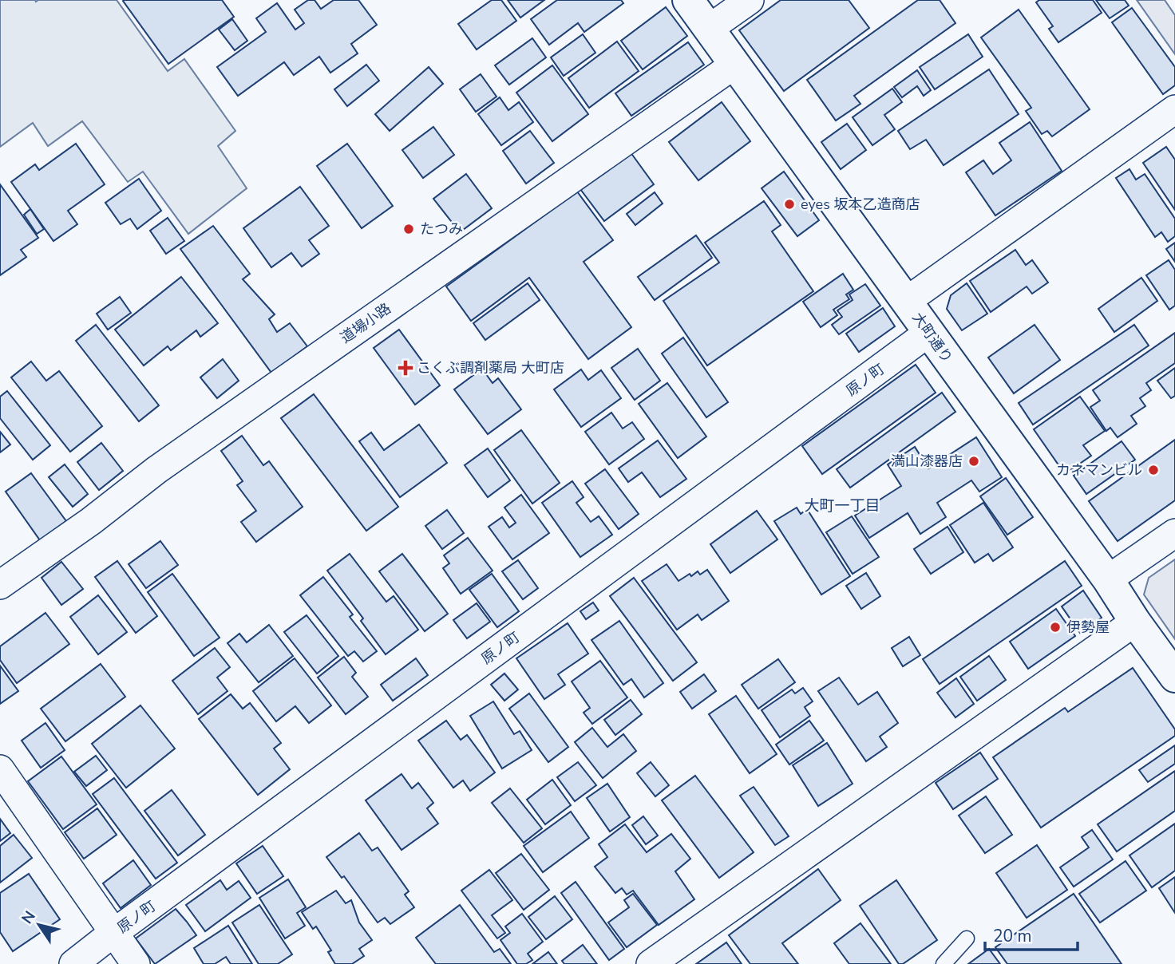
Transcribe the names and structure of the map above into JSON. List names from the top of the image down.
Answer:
{
  "streets": {
    "street": ["道場小路", "大町通り", "原ノ町"]
  },
  "crossings": [
    ["道場小路", "大町通り"],
    ["大町通り", "原ノ町"]
  ],
  "districts": ["大町一丁目"],
  "places": {
    "other": [
      "eyes 坂本乙造商店",
      "たつみ",
      "満山漆器店",
      "カネマンビル",
      "伊勢屋"
    ],
    "health": ["こくぶ調剤薬局 大町店"]
  },
  "scale_bar": "20 m",
  "north": "top left"
}
